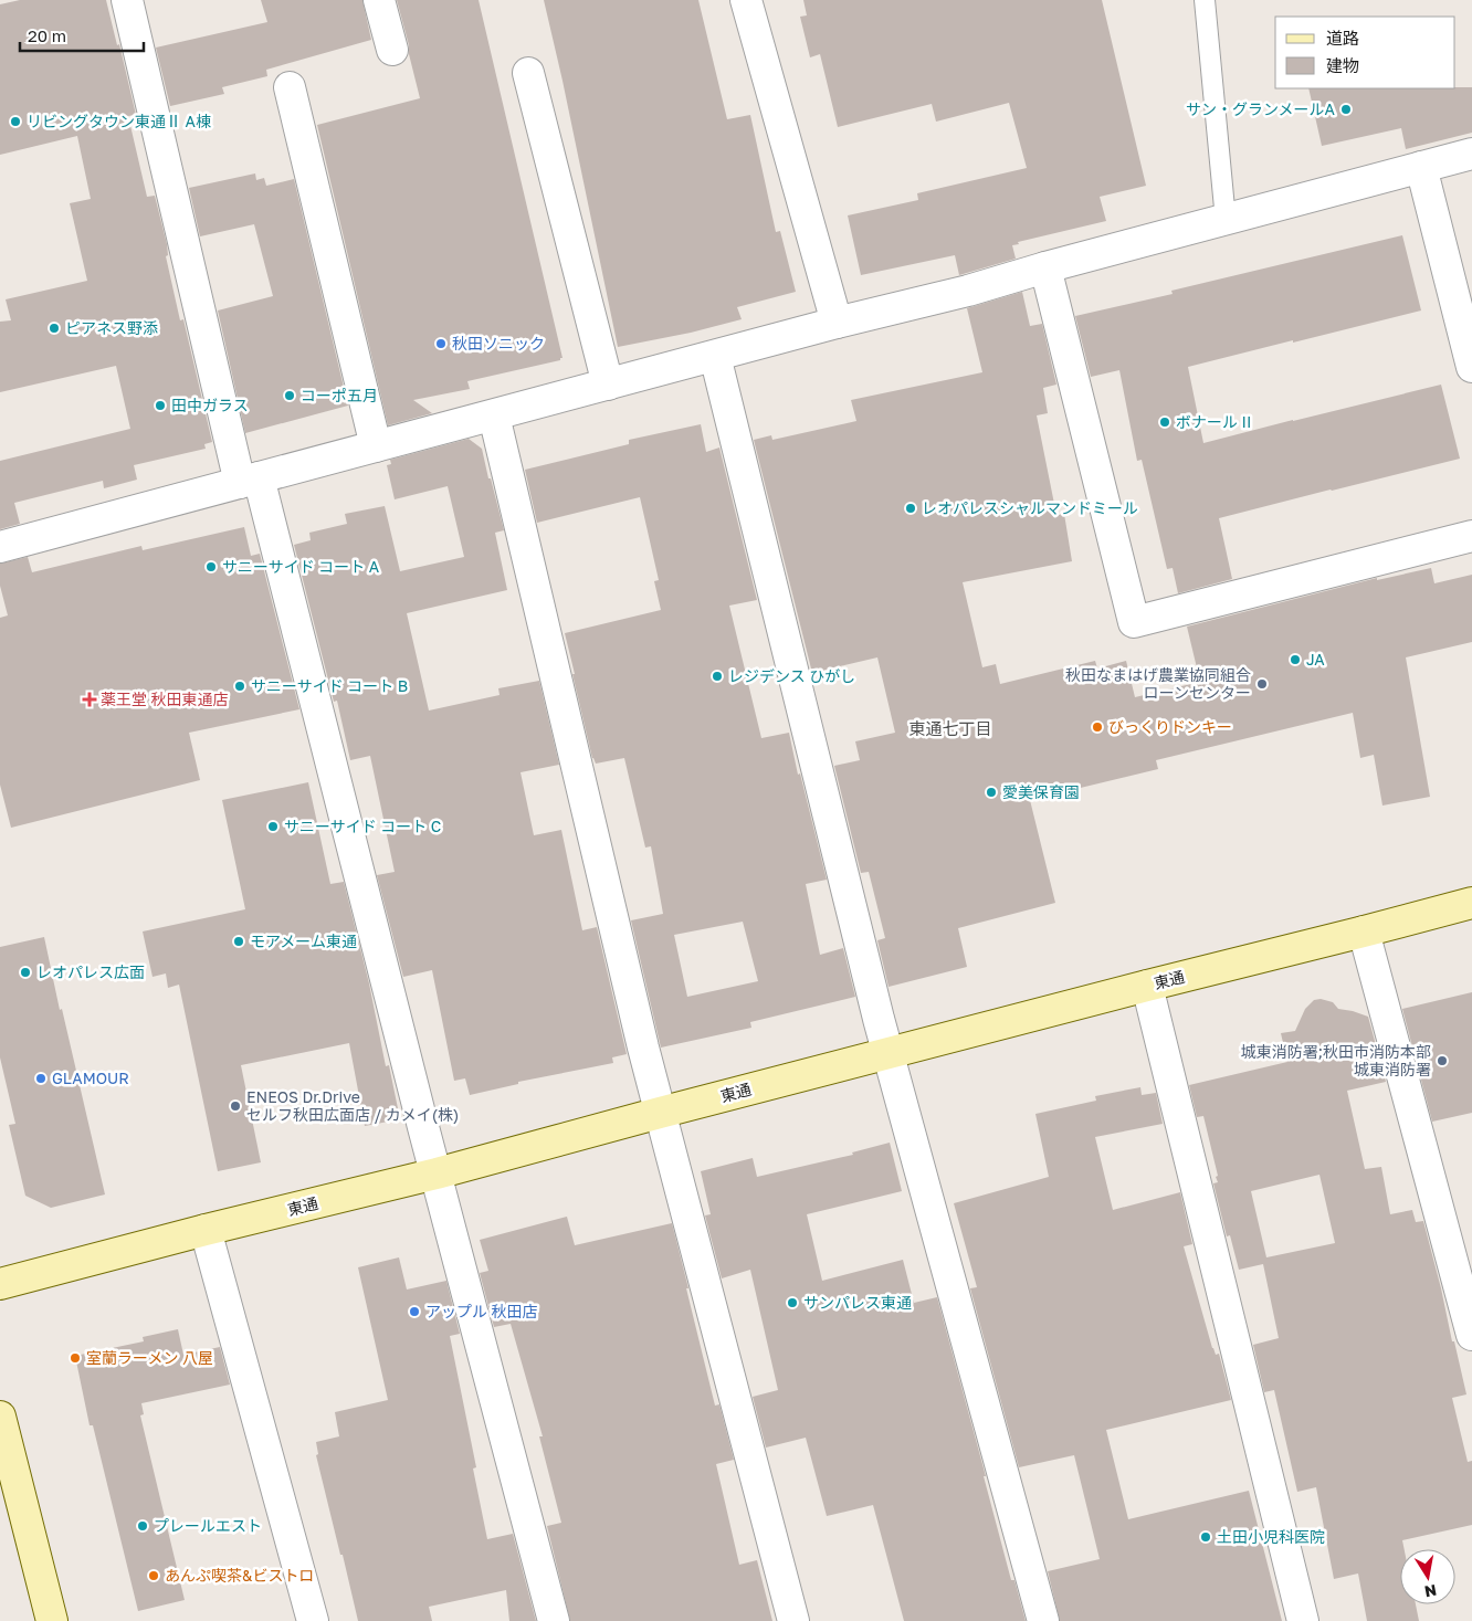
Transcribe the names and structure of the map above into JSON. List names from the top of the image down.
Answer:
{
  "streets": {
    "street": ["東通"]
  },
  "districts": ["東通七丁目"],
  "places": {
    "other": [
      "サン・グランメールA",
      "リビングタウン東通Ⅱ A棟",
      "ピアネス野添",
      "秋田ソニック",
      "コーポ五月",
      "田中ガラス",
      "ボナール II",
      "レオパレスシャルマンドミール",
      "サニーサイド コート A",
      "JA",
      "レジデンス ひがし",
      "秋田なまはげ農業協同組合 ローンセンター",
      "サニーサイド コート B",
      "びっくりドンキー",
      "愛美保育園",
      "サニーサイド コート C",
      "モアメーム東通",
      "レオパレス広面",
      "城東消防署;秋田市消防本部 城東消防署",
      "GLAMOUR",
      "ENEOS Dr.Drive セルフ秋田広面店 / カメイ(株)",
      "サンパレス東通",
      "アップル 秋田店",
      "室蘭ラーメン 八屋",
      "プレールエスト",
      "土田小児科医院",
      "あんぷ喫茶&ビストロ"
    ],
    "health": ["薬王堂 秋田東通店"]
  },
  "legend": ["道路", "建物"],
  "scale_bar": "20 m",
  "north": "bottom"
}
